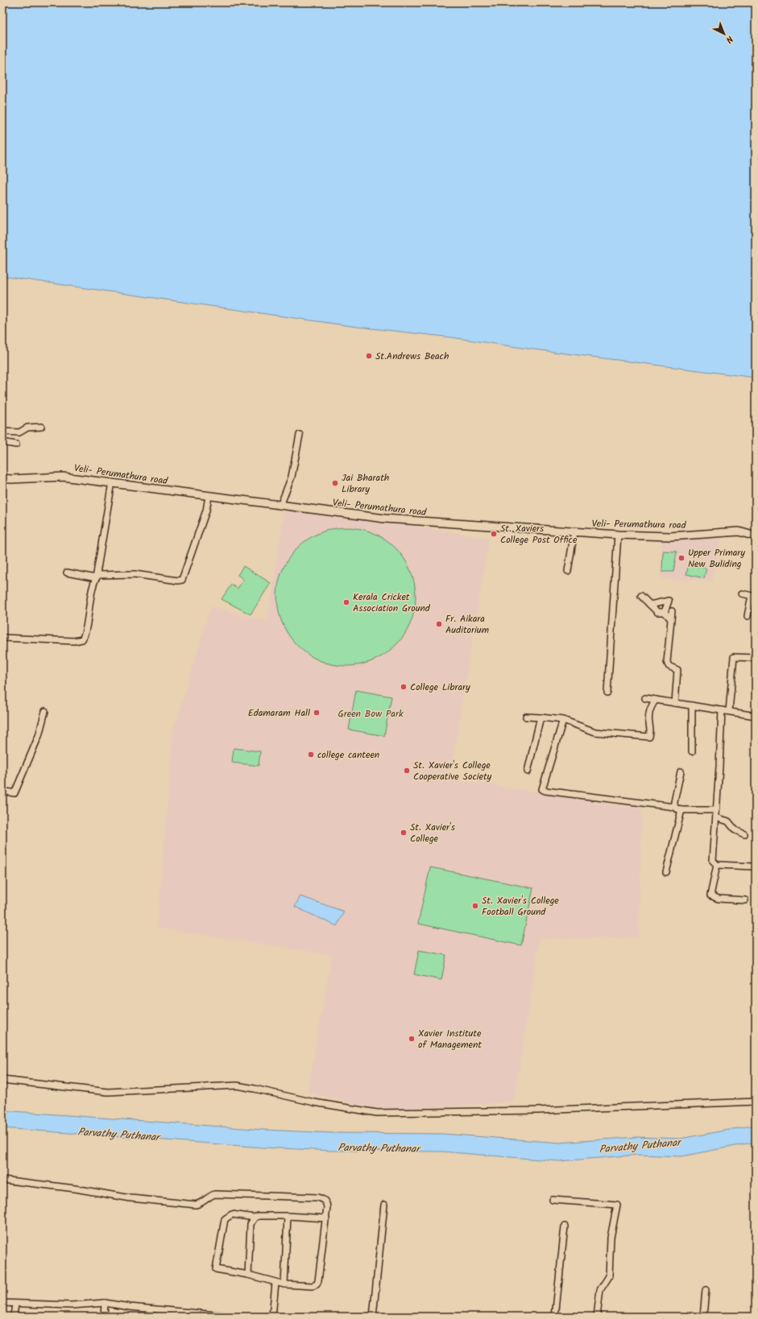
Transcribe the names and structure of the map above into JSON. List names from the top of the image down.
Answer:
{
  "streets": {
    "main road": ["Veli- Perumathura road"]
  },
  "water": ["Parvathy Puthanar"],
  "parks": ["Green Bow Park"],
  "places": [
    "St.Andrews Beach",
    "Jai Bharath Library",
    "St. Xaviers College Post Office",
    "Upper Primary New Buliding",
    "Kerala Cricket Association Ground",
    "Fr. Aikara Auditorium",
    "College Library",
    "Edamaram Hall",
    "college canteen",
    "St. Xavier's College Cooperative Society",
    "St. Xavier's College",
    "St. Xavier's College Football Ground",
    "Xavier Institute of Management"
  ],
  "north": "bottom right"
}
